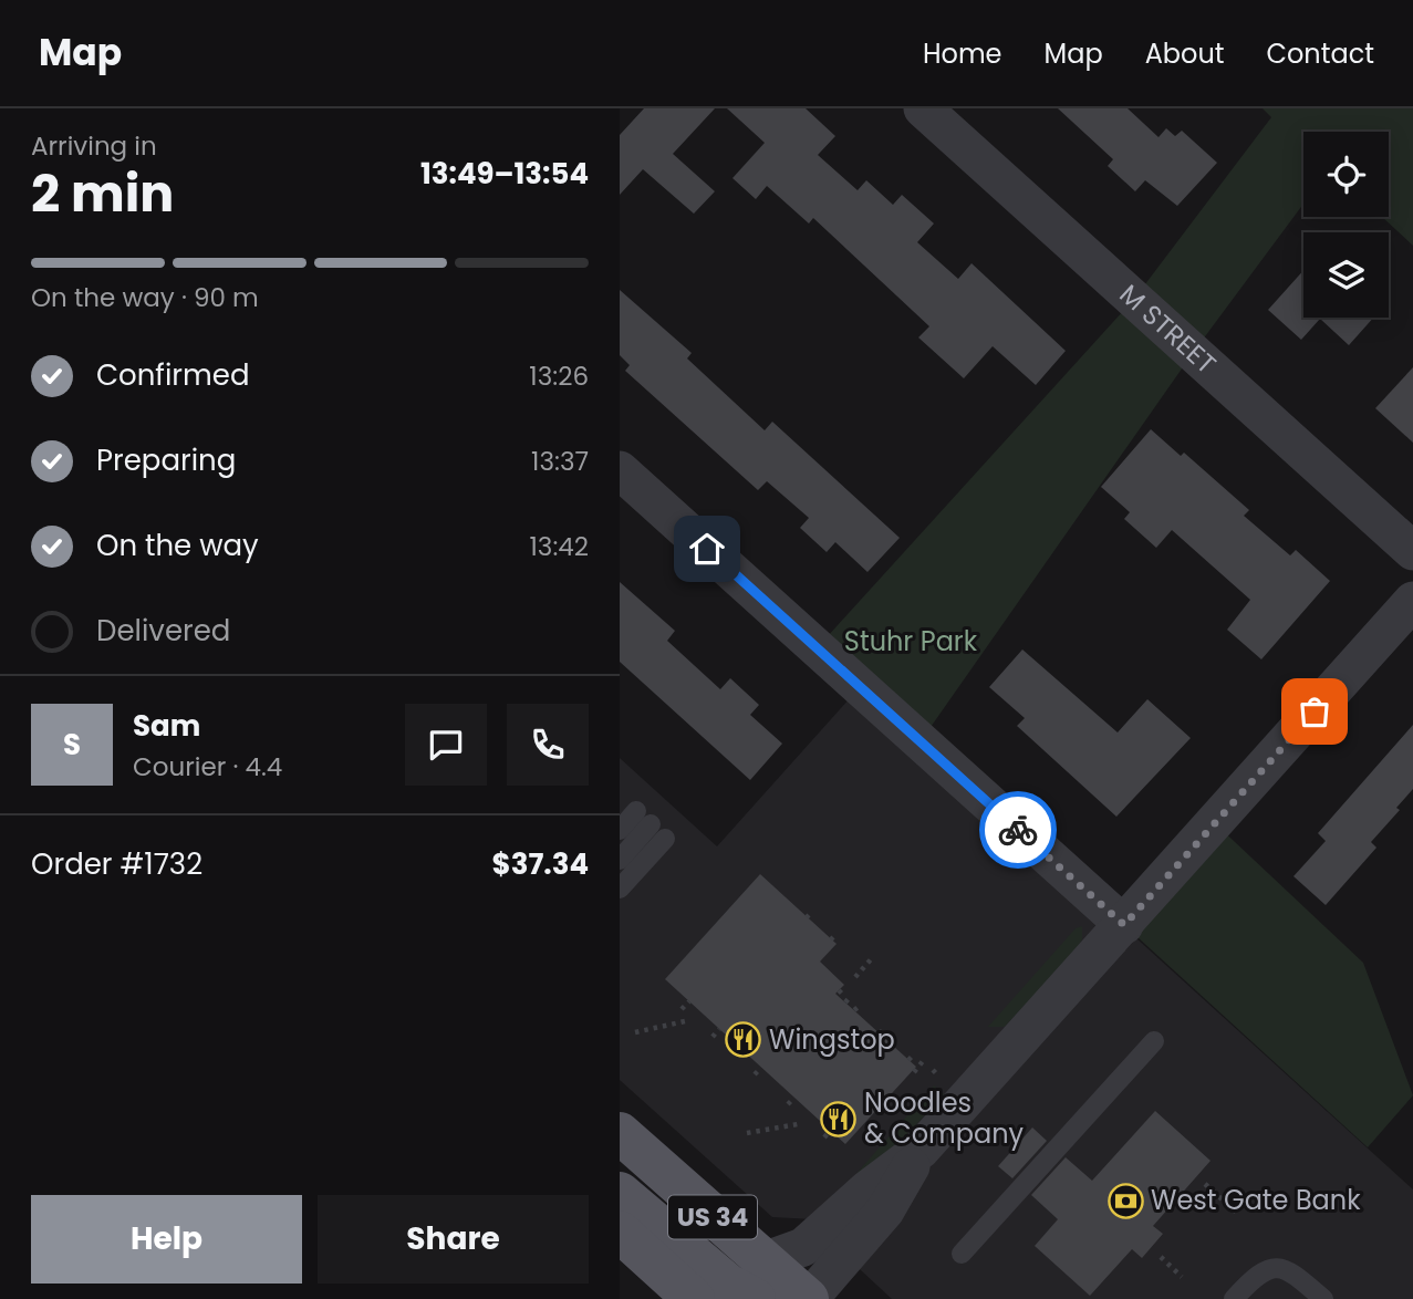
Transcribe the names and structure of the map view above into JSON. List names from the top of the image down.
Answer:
{
  "streets": {
    "main road": ["US 34"],
    "street": ["M STREET"]
  },
  "parks": ["Stuhr Park"],
  "places": {
    "restaurant": ["Wingstop", "Noodles & Company"],
    "bank": ["West Gate Bank"]
  },
  "page": {
    "header": "Map",
    "nav": [
      "Home",
      "Map",
      "About",
      "Contact"
    ],
    "heading": ["2 min", "Arriving in", "13:49–13:54"],
    "panel": [
      "Sam",
      "Courier · 4.4",
      "Order #1732",
      "$37.34"
    ],
    "bar": "On the way · 90 m",
    "list": [
      ["Confirmed", "13:26"],
      ["Preparing", "13:37"],
      ["On the way", "13:42"],
      "Delivered"
    ],
    "round": "S",
    "buttons": ["Help", "Share"]
  }
}
